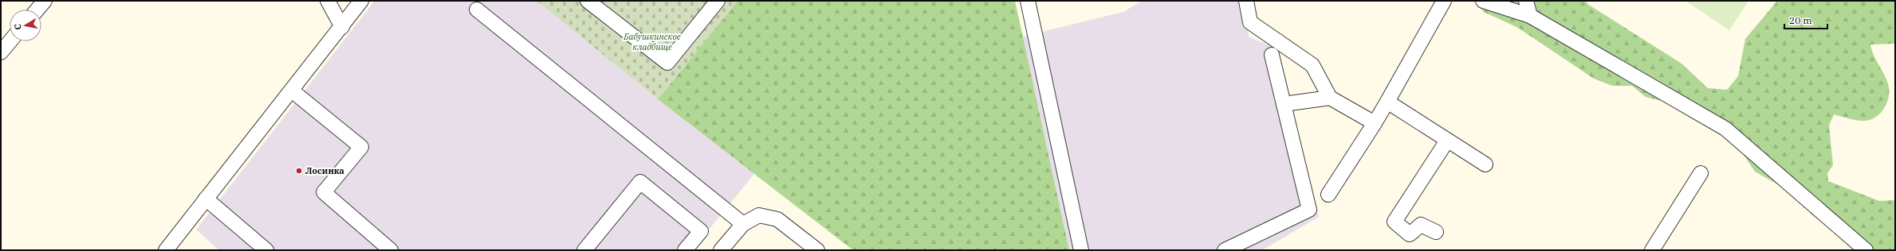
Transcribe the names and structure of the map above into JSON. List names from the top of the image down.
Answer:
{
  "parks": ["Бабушкинское кладбище"],
  "places": ["Лосинка"],
  "scale_bar": "20 m",
  "north": "left"
}
